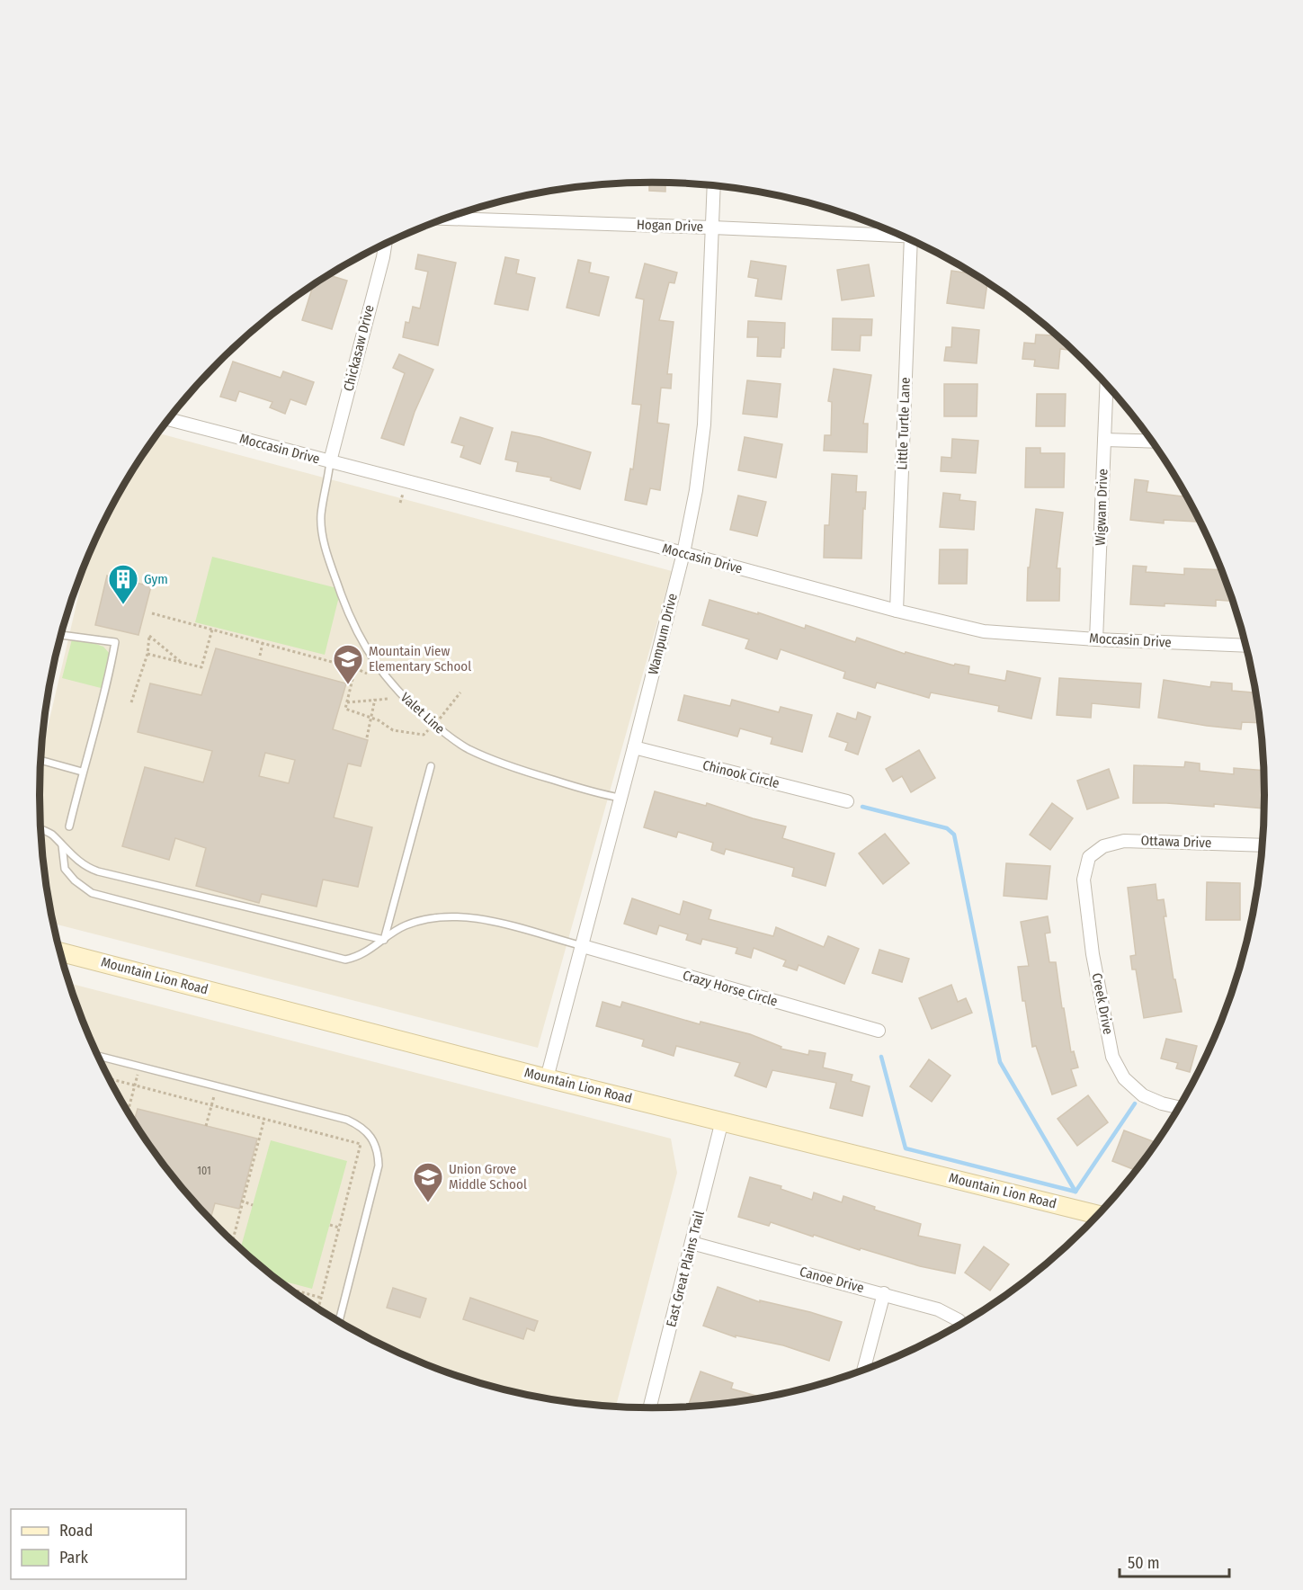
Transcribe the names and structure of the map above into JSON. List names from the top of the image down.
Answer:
{
  "streets": {
    "street": [
      "Hogan Drive",
      "Chickasaw Drive",
      "Little Turtle Lane",
      "Moccasin Drive",
      "Wigwam Drive",
      "Wampum Drive",
      "Chinook Circle",
      "Ottawa Drive",
      "Mountain Lion Road",
      "Crazy Horse Circle",
      "Creek Drive",
      "East Great Plains Trail",
      "Canoe Drive"
    ],
    "lane": ["Valet Line"]
  },
  "crossings": [
    ["Hogan Drive", "Wampum Drive"],
    ["Chickasaw Drive", "Moccasin Drive"],
    ["Chickasaw Drive", "Valet Line"],
    ["Little Turtle Lane", "Moccasin Drive"],
    ["Moccasin Drive", "Wigwam Drive"],
    ["Moccasin Drive", "Wampum Drive"],
    ["Moccasin Drive", "Valet Line"],
    ["Wampum Drive", "Valet Line"],
    ["Wampum Drive", "Chinook Circle"],
    ["Wampum Drive", "Mountain Lion Road"],
    ["Wampum Drive", "Crazy Horse Circle"],
    ["Ottawa Drive", "Creek Drive"],
    ["Mountain Lion Road", "East Great Plains Trail"],
    ["East Great Plains Trail", "Canoe Drive"]
  ],
  "places": {
    "building": ["Gym"],
    "school or university": ["Mountain View Elementary School", "Union Grove Middle School"]
  },
  "house_numbers": ["101"],
  "legend": ["Road", "Park"],
  "scale_bar": "50 m"
}
